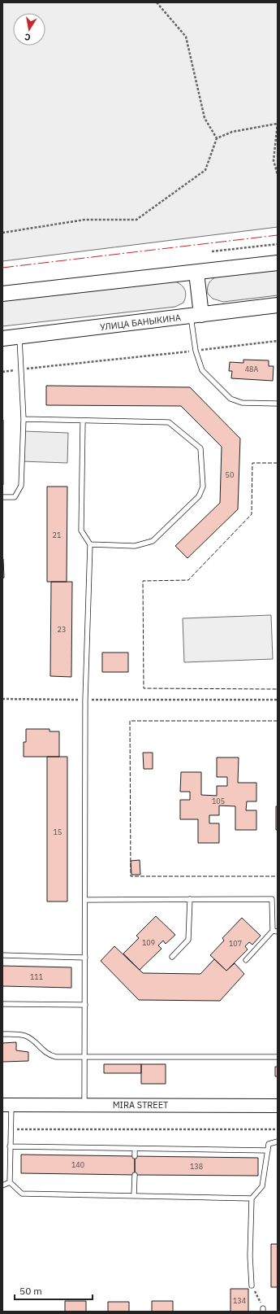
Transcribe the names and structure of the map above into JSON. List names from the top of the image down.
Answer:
{
  "streets": {
    "main road": ["УЛИЦА БАНЫКИНА", "MIRA STREET"]
  },
  "house_numbers": [
    "48А",
    "50",
    "21",
    "23",
    "105",
    "15",
    "109",
    "107",
    "111",
    "140",
    "138",
    "134"
  ],
  "scale_bar": "50 m",
  "north": "bottom"
}
